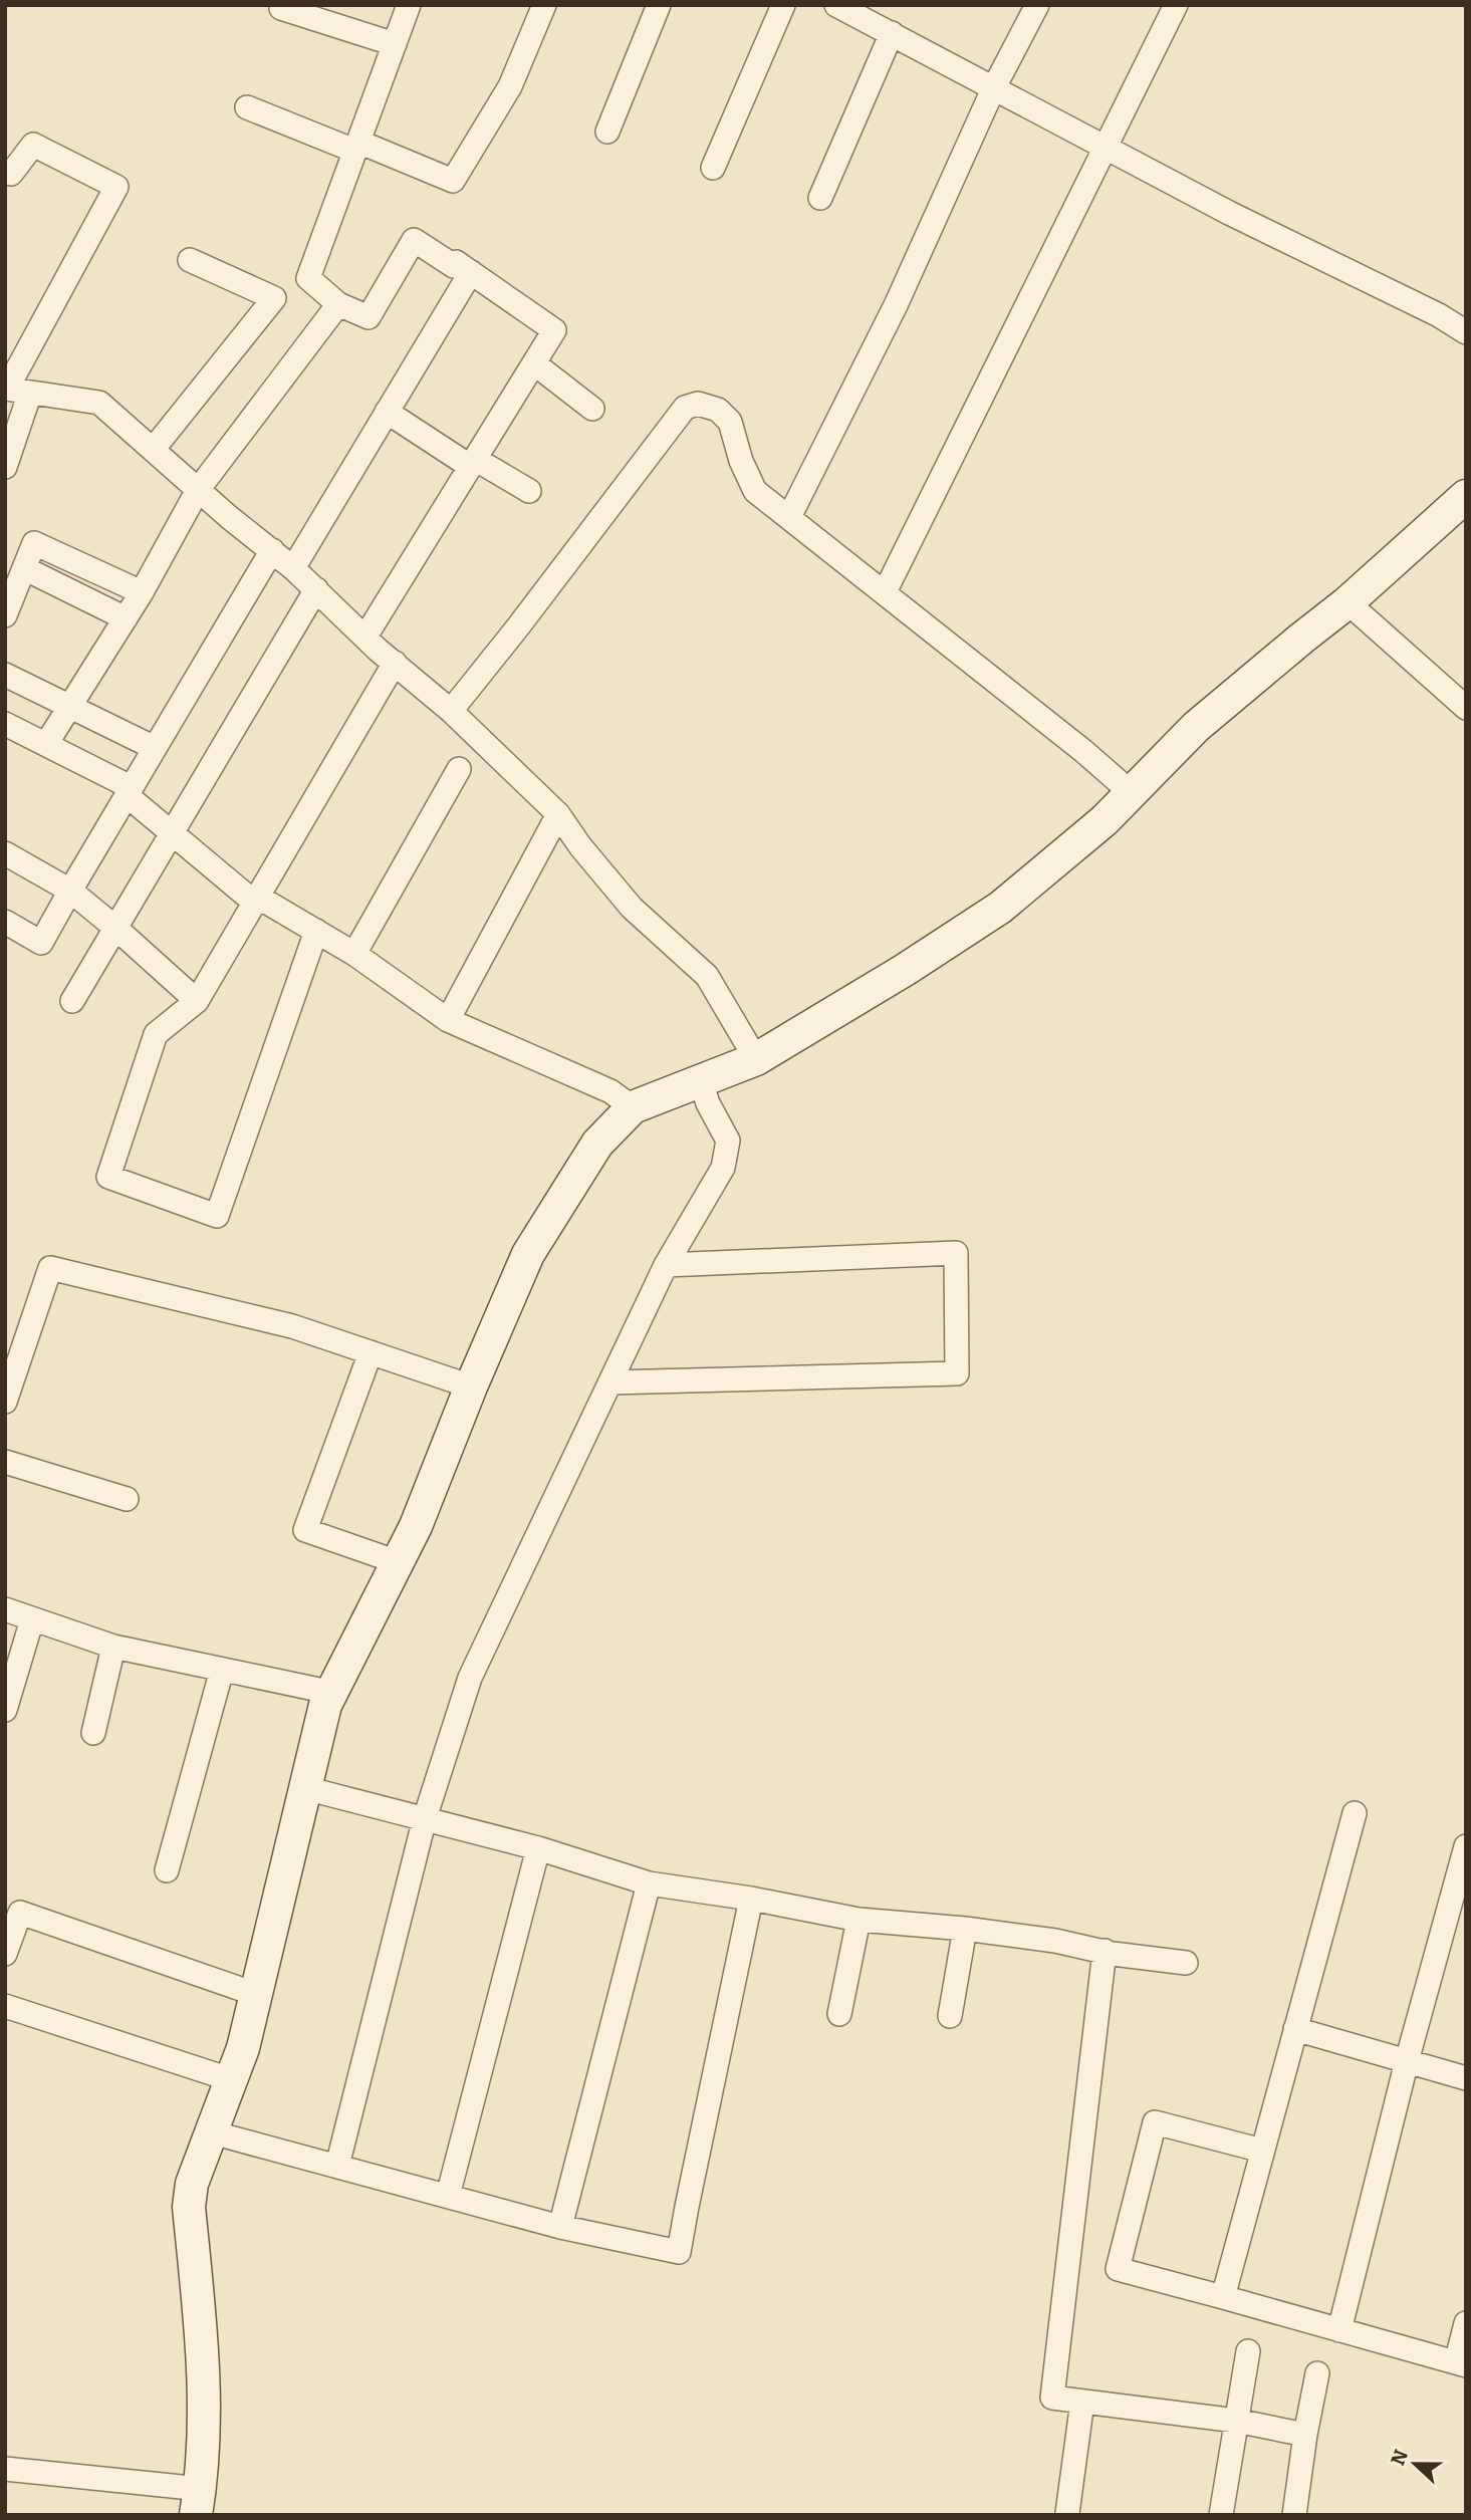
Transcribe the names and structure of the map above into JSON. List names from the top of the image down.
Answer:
{
  "north": "left"
}
